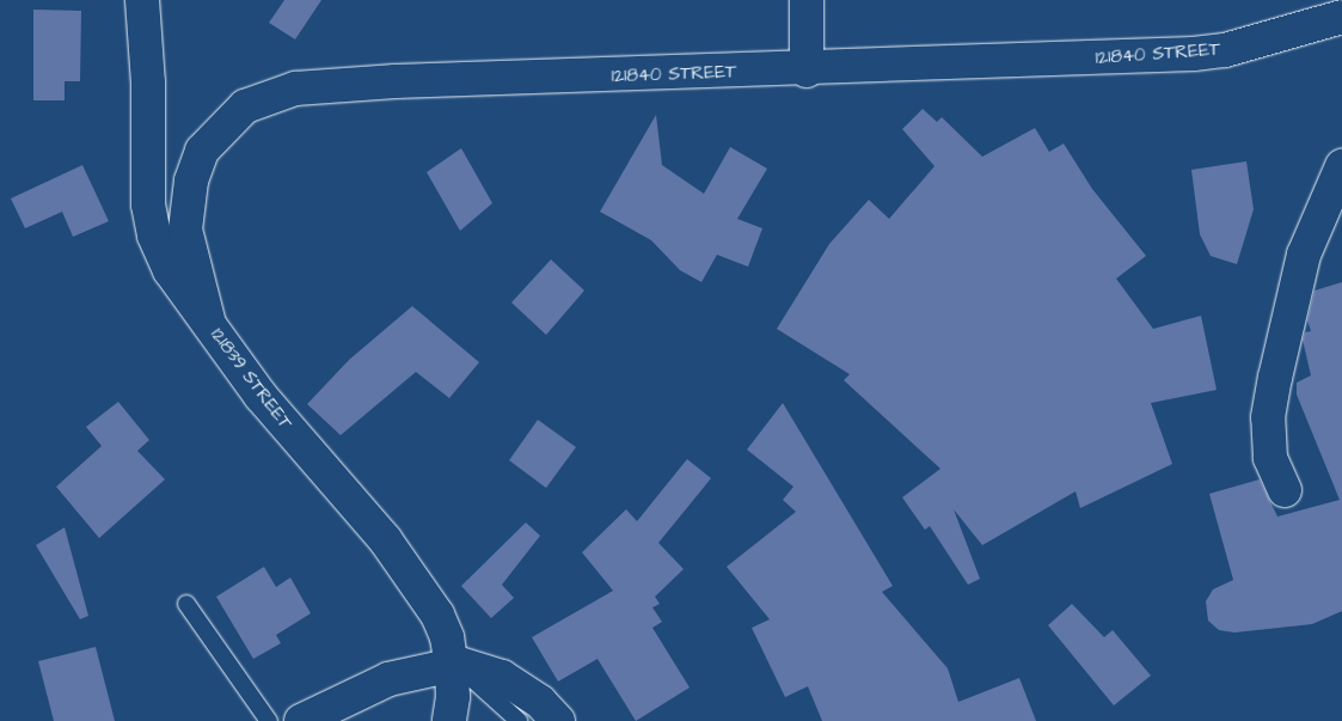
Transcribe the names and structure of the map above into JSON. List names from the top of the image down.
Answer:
{
  "streets": {
    "street": ["121840 STREET", "121839 STREET"]
  },
  "crossings": [
    ["121840 STREET", "121839 STREET"]
  ]
}
